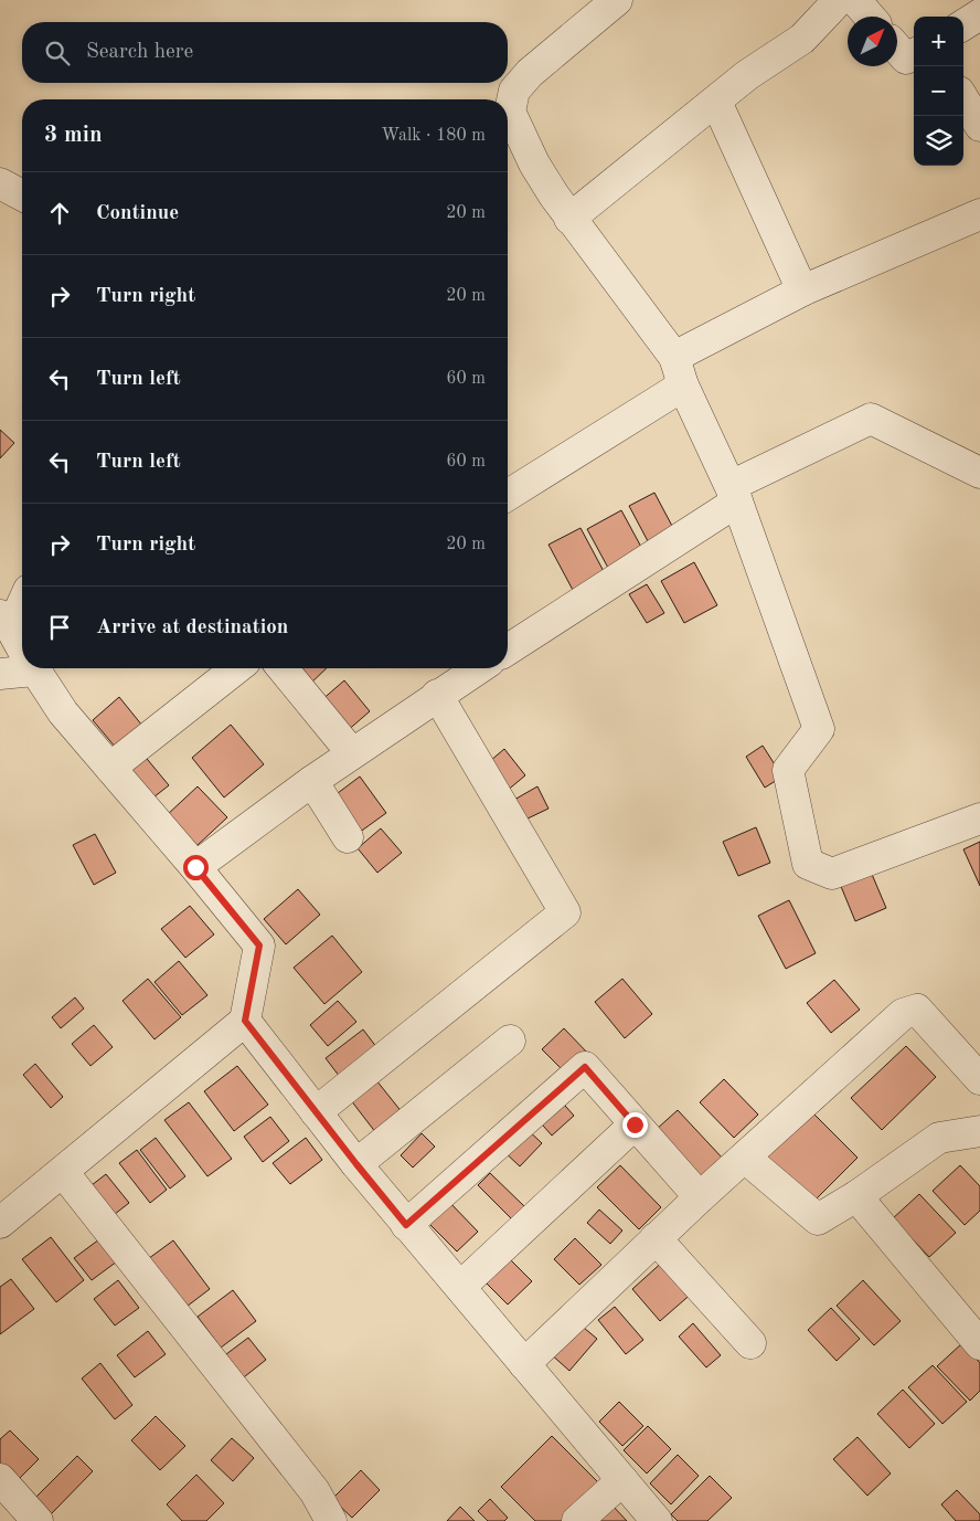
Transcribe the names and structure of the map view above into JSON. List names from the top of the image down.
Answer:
{
  "north": "top right",
  "page": {
    "map_buttons": ["+", "−"],
    "search": "Search here",
    "heading": ["3 min", "Walk · 180 m"],
    "list": [
      ["Continue", "20 m"],
      ["Turn right", "20 m"],
      ["Turn left", "60 m"],
      ["Turn left", "60 m"],
      ["Turn right", "20 m"],
      "Arrive at destination"
    ]
  }
}
